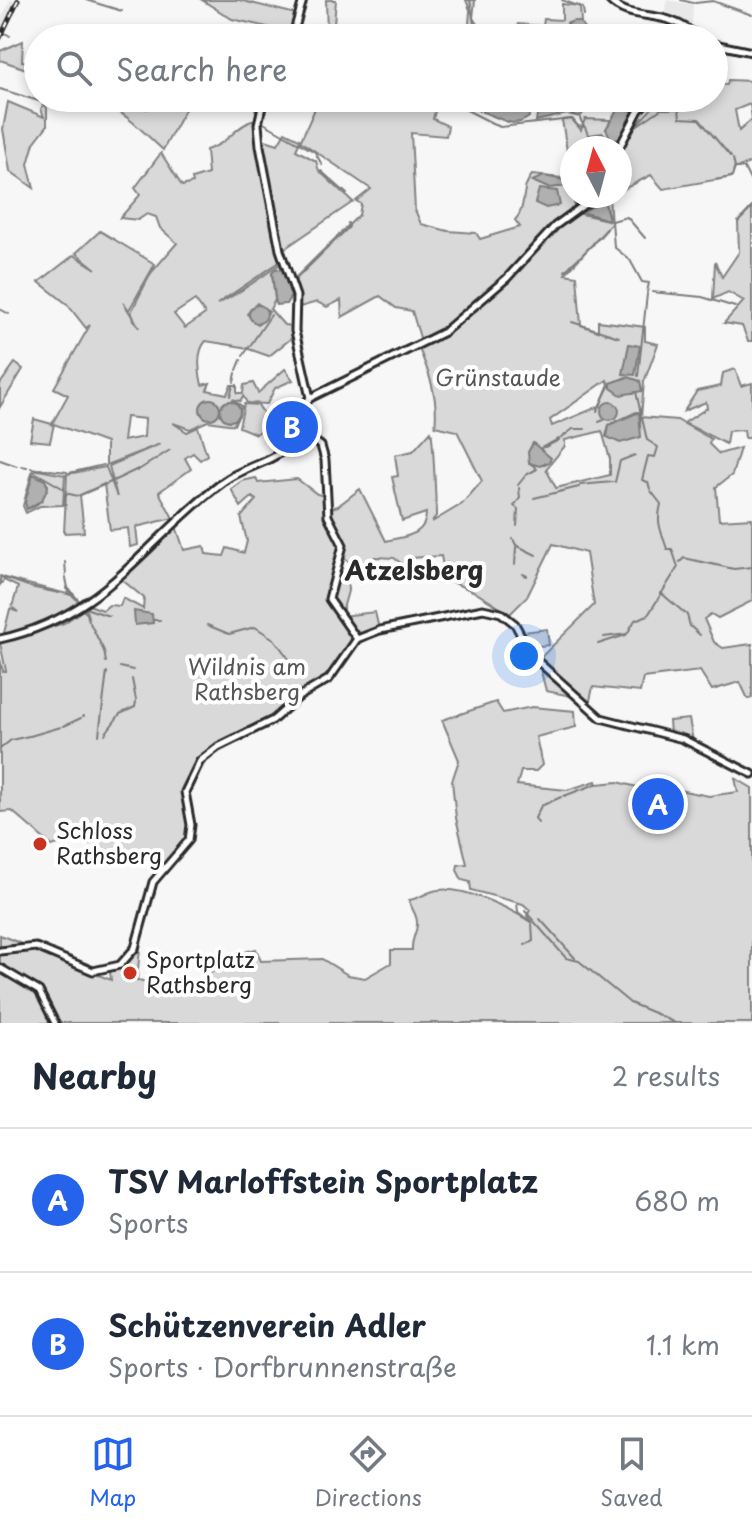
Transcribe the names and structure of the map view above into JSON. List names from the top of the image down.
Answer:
{
  "districts": ["Atzelsberg"],
  "parks": ["Grünstaude", "Wildnis am Rathsberg"],
  "places": ["Schloss Rathsberg", "Sportplatz Rathsberg"],
  "north": "top",
  "page": {
    "search": "Search here",
    "pins": ["B", "A"],
    "heading": ["Nearby", "2 results"],
    "list": [
      {
        "mark": "A",
        "name": "TSV Marloffstein Sportplatz",
        "note": "Sports",
        "value": "680 m"
      },
      {
        "mark": "B",
        "name": "Schützenverein Adler",
        "note": "Sports · Dorfbrunnenstraße",
        "value": "1.1 km"
      }
    ],
    "nav": ["Map", "Directions", "Saved"]
  }
}
